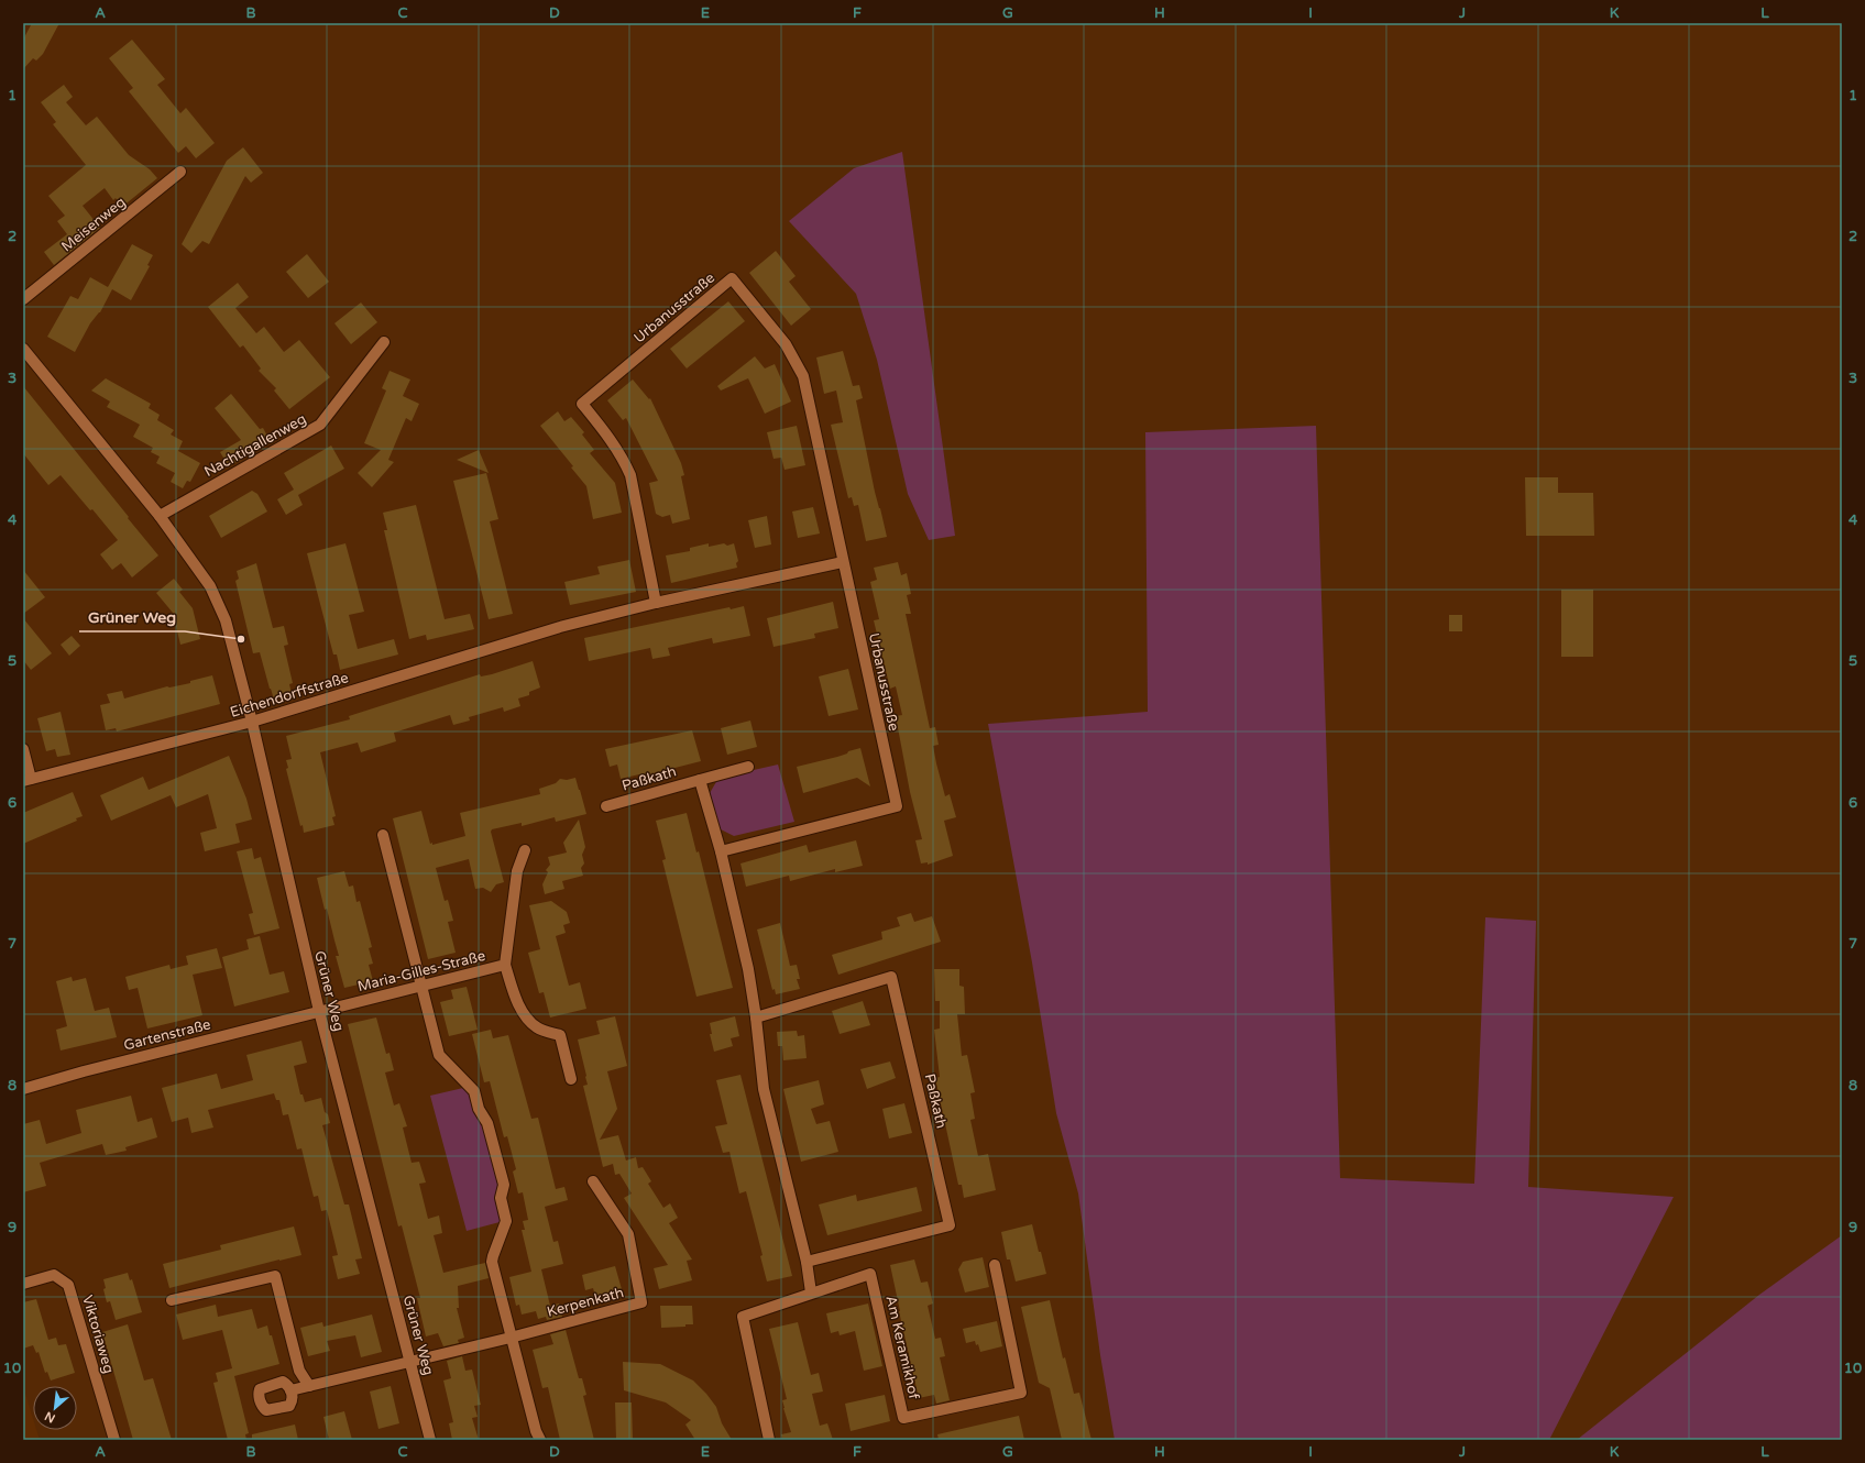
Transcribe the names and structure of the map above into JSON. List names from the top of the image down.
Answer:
{
  "streets": {
    "street": [
      "Meisenweg",
      "Urbanusstraße",
      "Nachtigallenweg",
      "Eichendorffstraße",
      "Paßkath",
      "Maria-Gilles-Straße",
      "Grüner Weg",
      "Gartenstraße",
      "Kerpenkath",
      "Viktoriaweg",
      "Am Keramikhof"
    ]
  },
  "crossings": [
    ["Urbanusstraße", "Eichendorffstraße"],
    ["Urbanusstraße", "Paßkath"],
    ["Nachtigallenweg", "Grüner Weg"],
    ["Eichendorffstraße", "Grüner Weg"],
    ["Paßkath", "Am Keramikhof"],
    ["Maria-Gilles-Straße", "Grüner Weg"],
    ["Maria-Gilles-Straße", "Gartenstraße"],
    ["Grüner Weg", "Gartenstraße"],
    ["Grüner Weg", "Kerpenkath"]
  ],
  "places": ["Grüner Weg"],
  "north": "bottom left",
  "grid": {
    "columns": [
      "A",
      "B",
      "C",
      "D",
      "E",
      "F",
      "G",
      "H",
      "I",
      "J",
      "K",
      "L"
    ],
    "rows": [
      "1",
      "2",
      "3",
      "4",
      "5",
      "6",
      "7",
      "8",
      "9",
      "10"
    ]
  }
}
